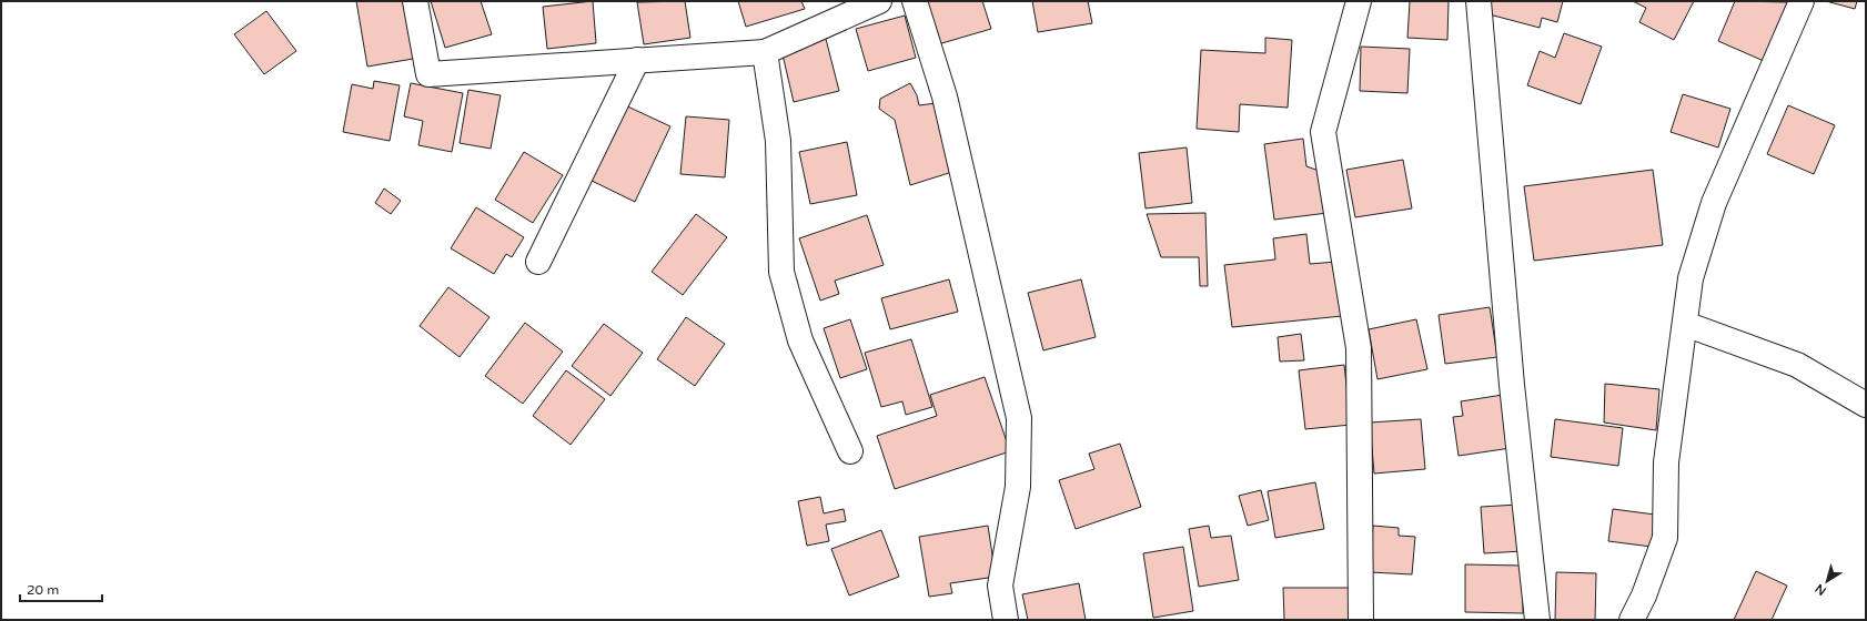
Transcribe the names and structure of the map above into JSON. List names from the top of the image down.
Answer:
{
  "scale_bar": "20 m",
  "north": "bottom left"
}
